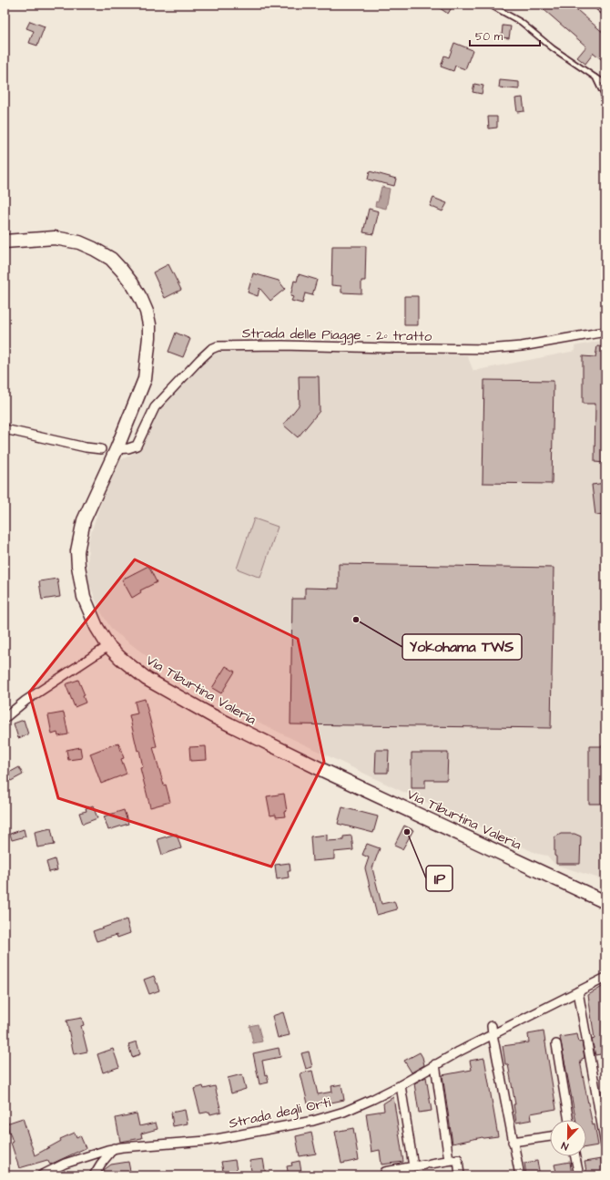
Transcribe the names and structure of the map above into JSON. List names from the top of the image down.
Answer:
{
  "streets": {
    "main road": ["Via Tiburtina Valeria"],
    "street": ["Strada delle Piagge – 2º tratto", "Strada degli Orti"]
  },
  "crossings": [
    ["Strada delle Piagge – 2º tratto", "Via Tiburtina Valeria"]
  ],
  "places": ["Yokohama TWS", "IP"],
  "scale_bar": "50 m",
  "north": "bottom"
}
